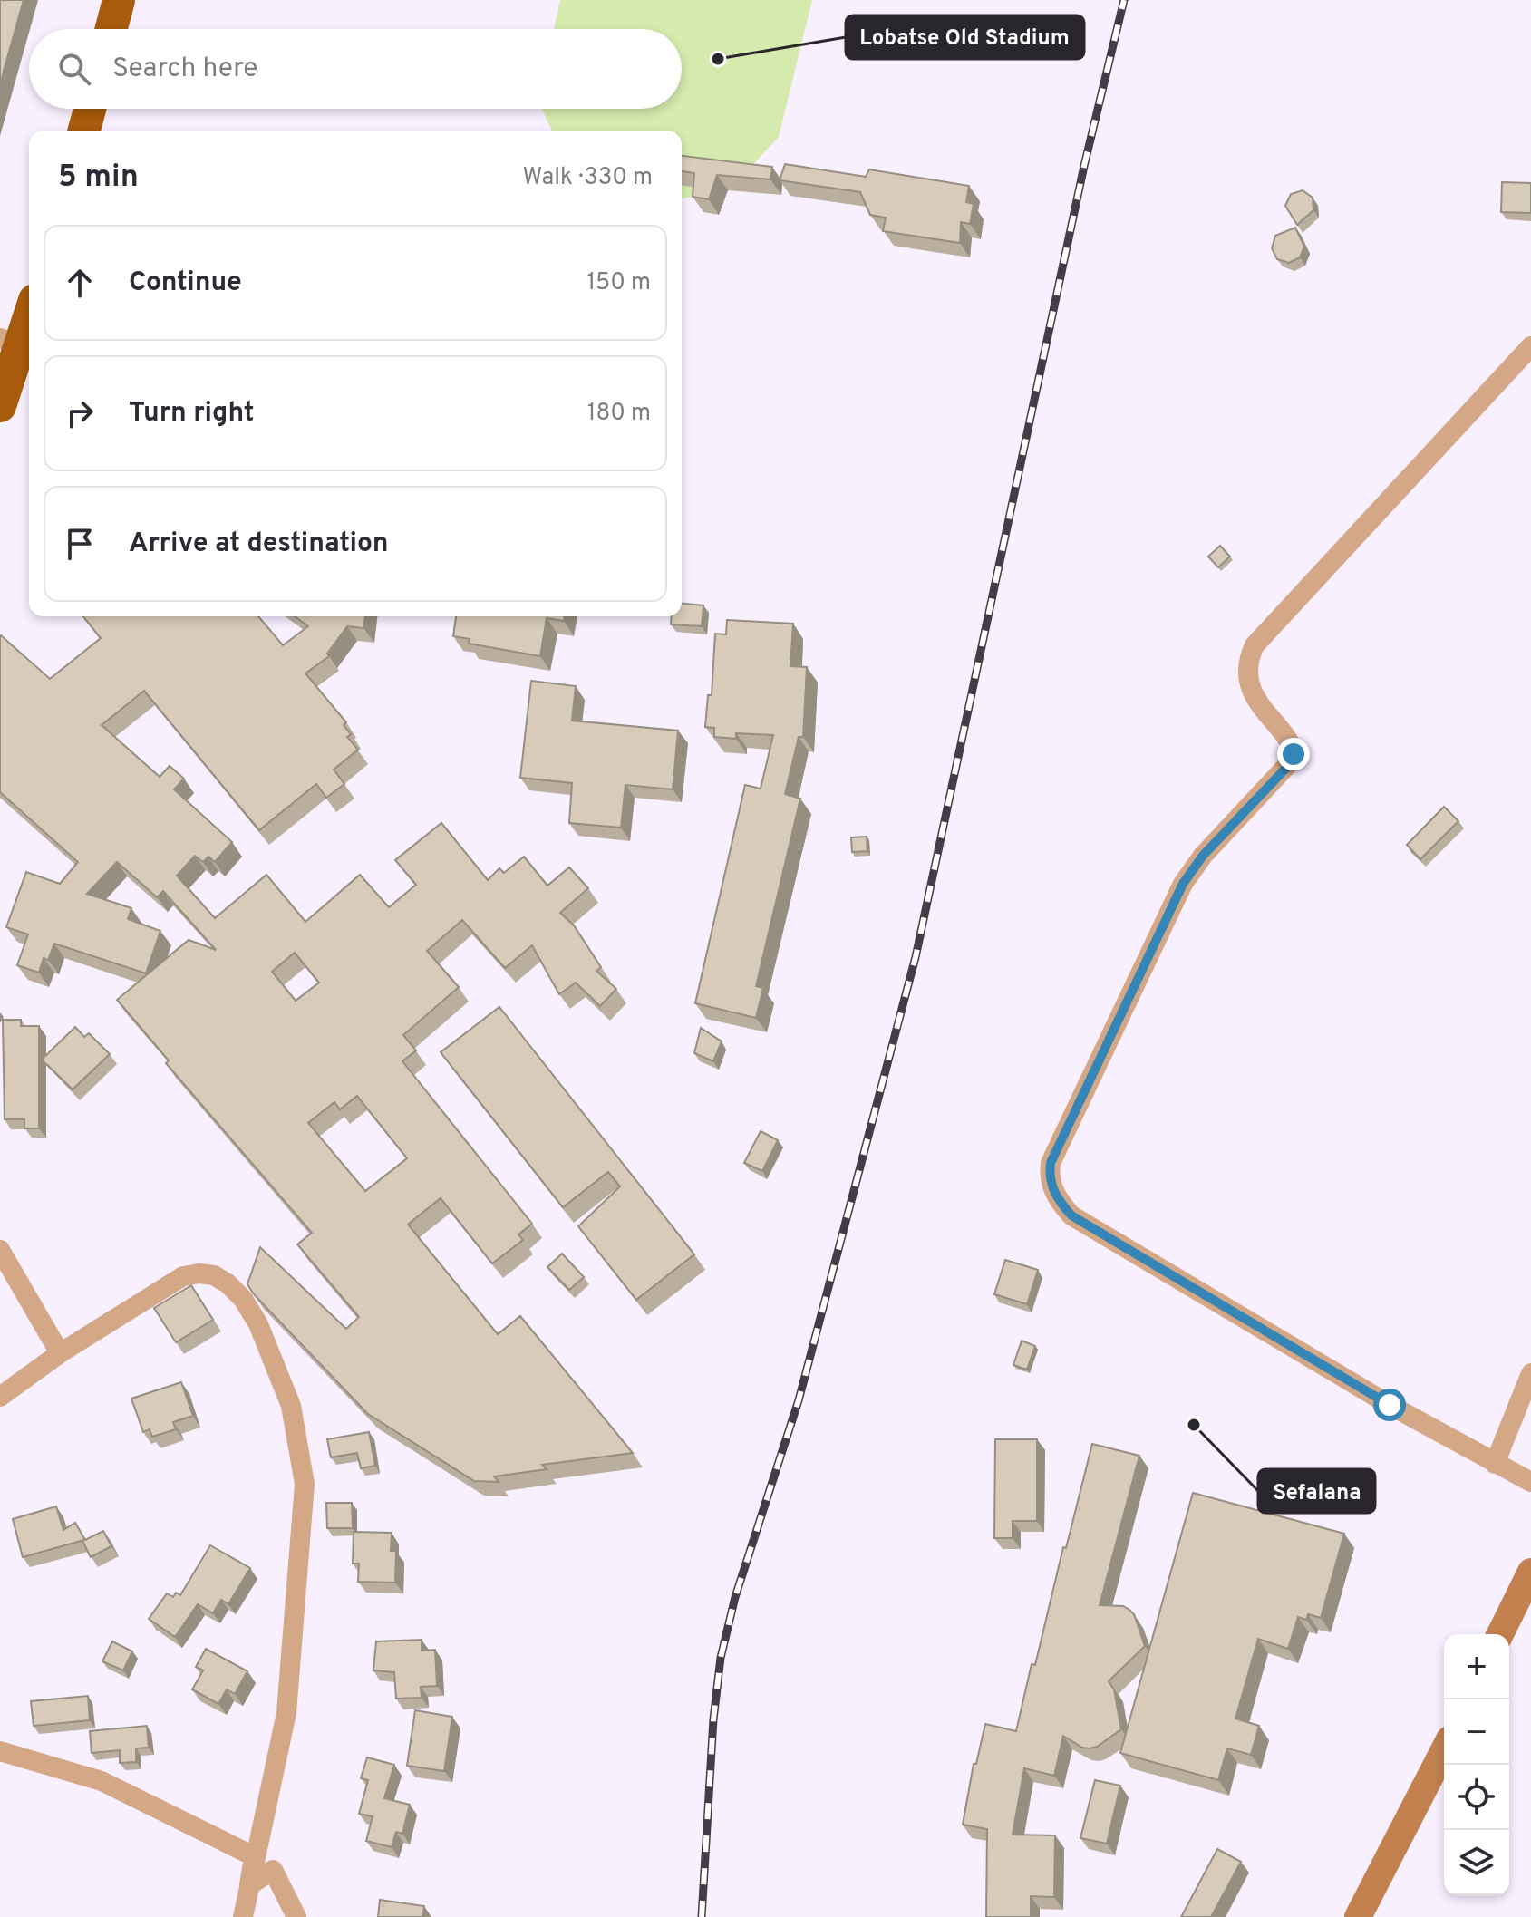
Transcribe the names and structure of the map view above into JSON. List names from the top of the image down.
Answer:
{
  "places": ["Lobatse Old Stadium", "Sefalana"],
  "page": {
    "search": "Search here",
    "heading": ["5 min", "Walk · 330 m"],
    "list": [
      ["Continue", "150 m"],
      ["Turn right", "180 m"],
      "Arrive at destination"
    ],
    "map_buttons": ["+", "−"]
  }
}
